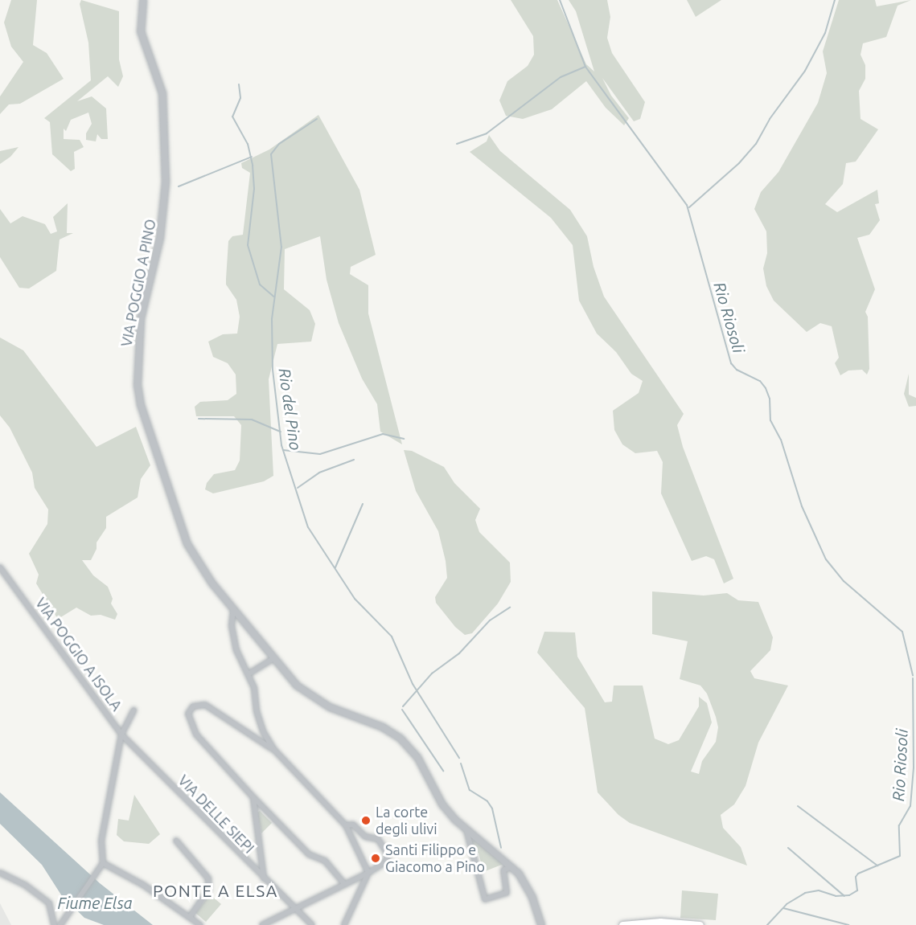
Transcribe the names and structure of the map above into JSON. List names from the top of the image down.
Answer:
{
  "streets": {
    "street": ["VIA POGGIO A PINO", "VIA POGGIO A ISOLA", "VIA DELLE SIEPI"]
  },
  "crossings": [
    ["VIA POGGIO A ISOLA", "VIA DELLE SIEPI"]
  ],
  "districts": ["PONTE A ELSA"],
  "water": ["Rio Riosoli", "Rio del Pino", "Fiume Elsa"],
  "places": ["La corte degli ulivi", "Santi Filippo e Giacomo a Pino"]
}
